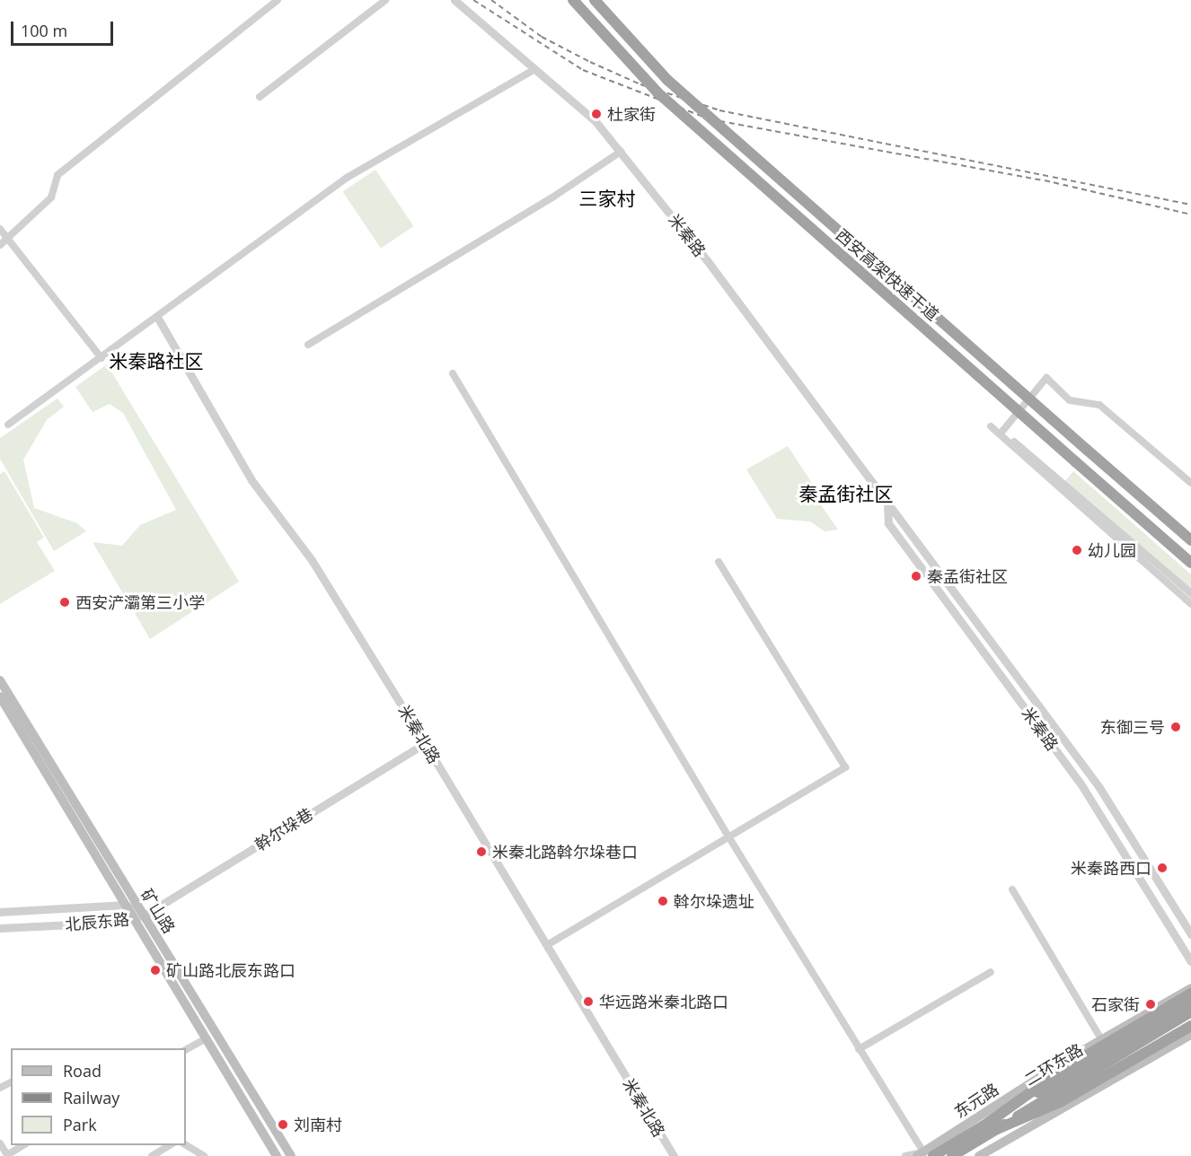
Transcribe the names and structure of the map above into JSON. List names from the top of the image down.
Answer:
{
  "streets": {
    "highway": ["西安高架快速干道", "二环东路"],
    "main road": ["矿山路", "东元路"],
    "street": [
      "米秦路",
      "米秦北路",
      "幹尔垛巷",
      "北辰东路"
    ]
  },
  "crossings": [
    ["米秦北路", "幹尔垛巷"],
    ["幹尔垛巷", "矿山路"],
    ["幹尔垛巷", "北辰东路"],
    ["矿山路", "北辰东路"],
    ["二环东路", "东元路"]
  ],
  "districts": ["三家村", "米秦路社区", "秦孟街社区"],
  "places": [
    "杜家街",
    "幼儿园",
    "秦孟街社区",
    "西安浐灞第三小学",
    "东御三号",
    "米秦北路斡尔垛巷口",
    "米秦路西口",
    "斡尔垛遗址",
    "矿山路北辰东路口",
    "华远路米秦北路口",
    "石家街",
    "刘南村"
  ],
  "legend": ["Road", "Railway", "Park"],
  "scale_bar": "100 m"
}
